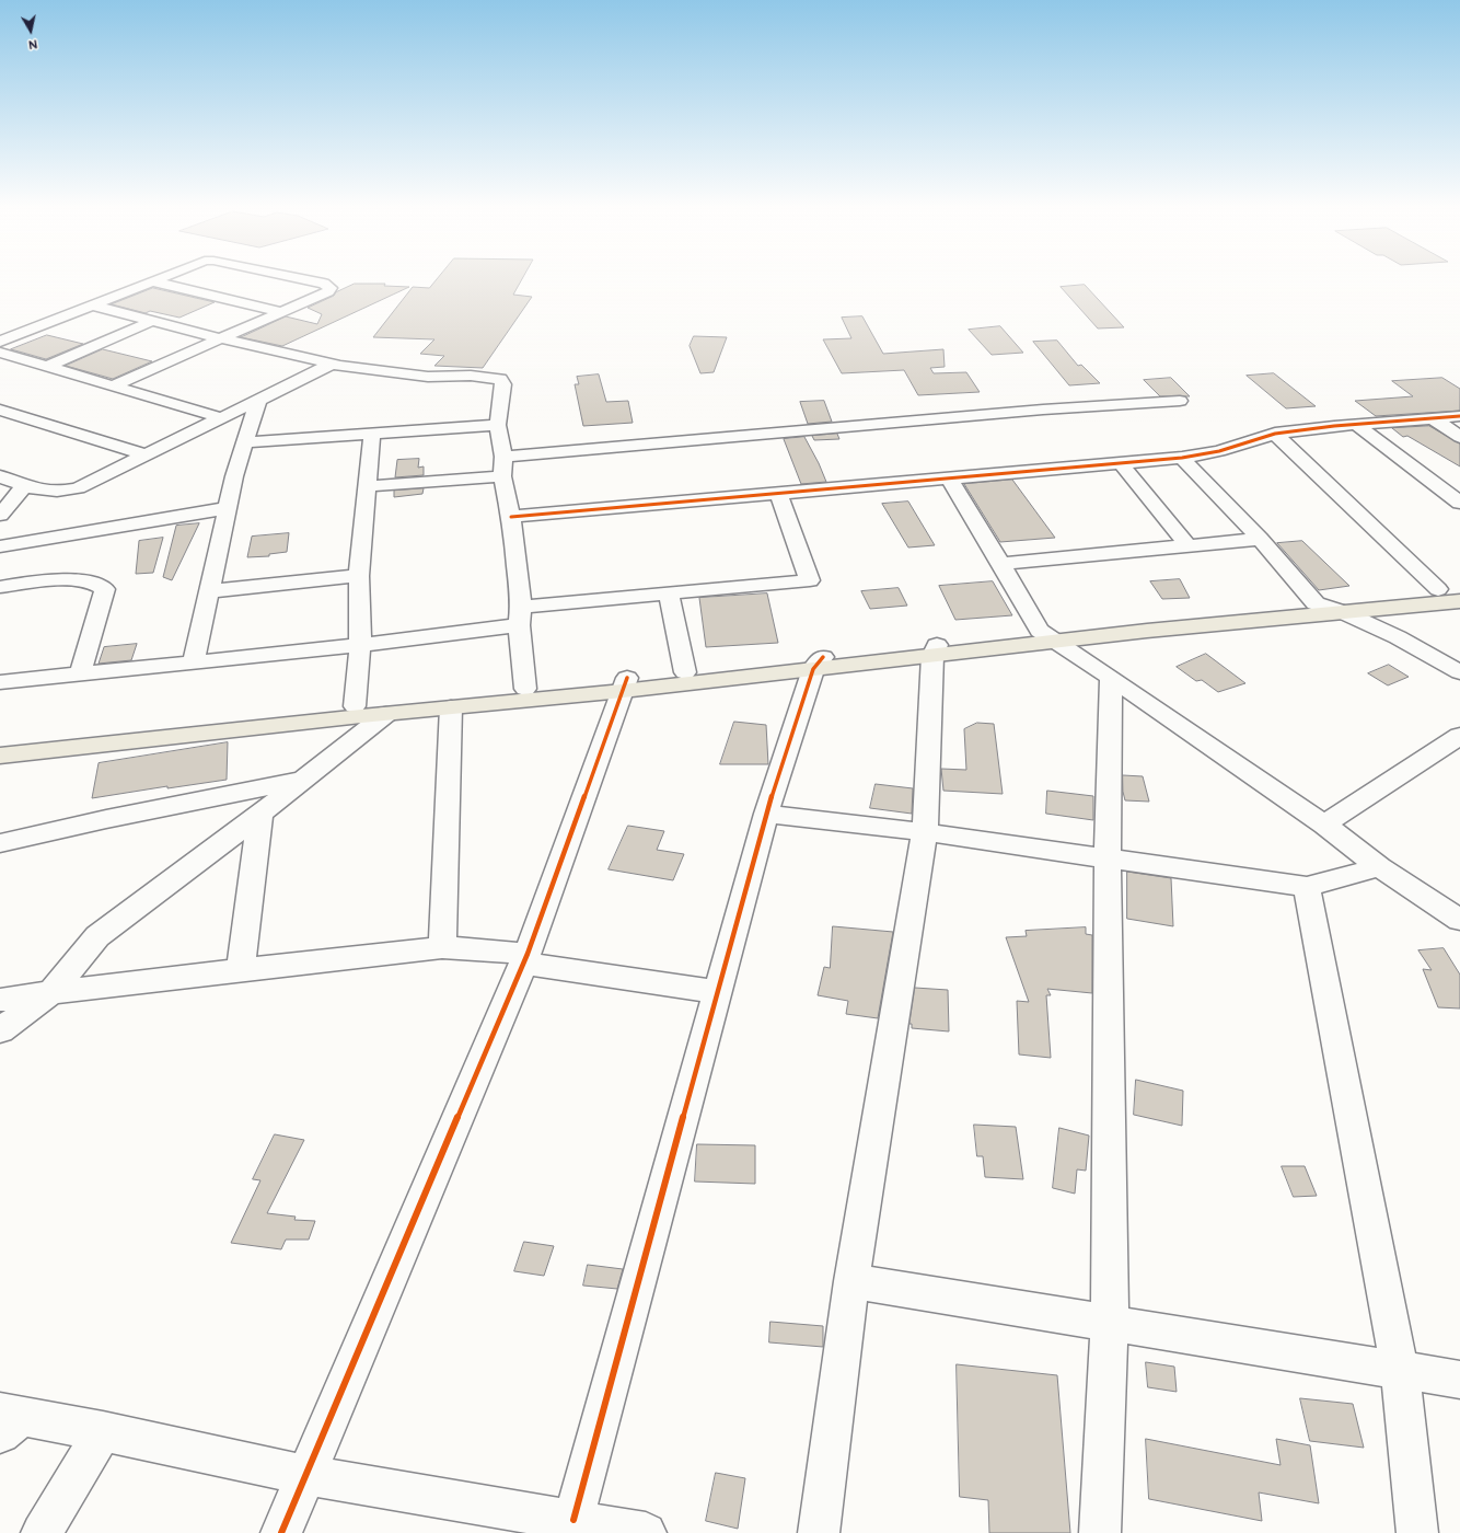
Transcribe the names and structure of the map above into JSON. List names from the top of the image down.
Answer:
{
  "north": "bottom"
}
